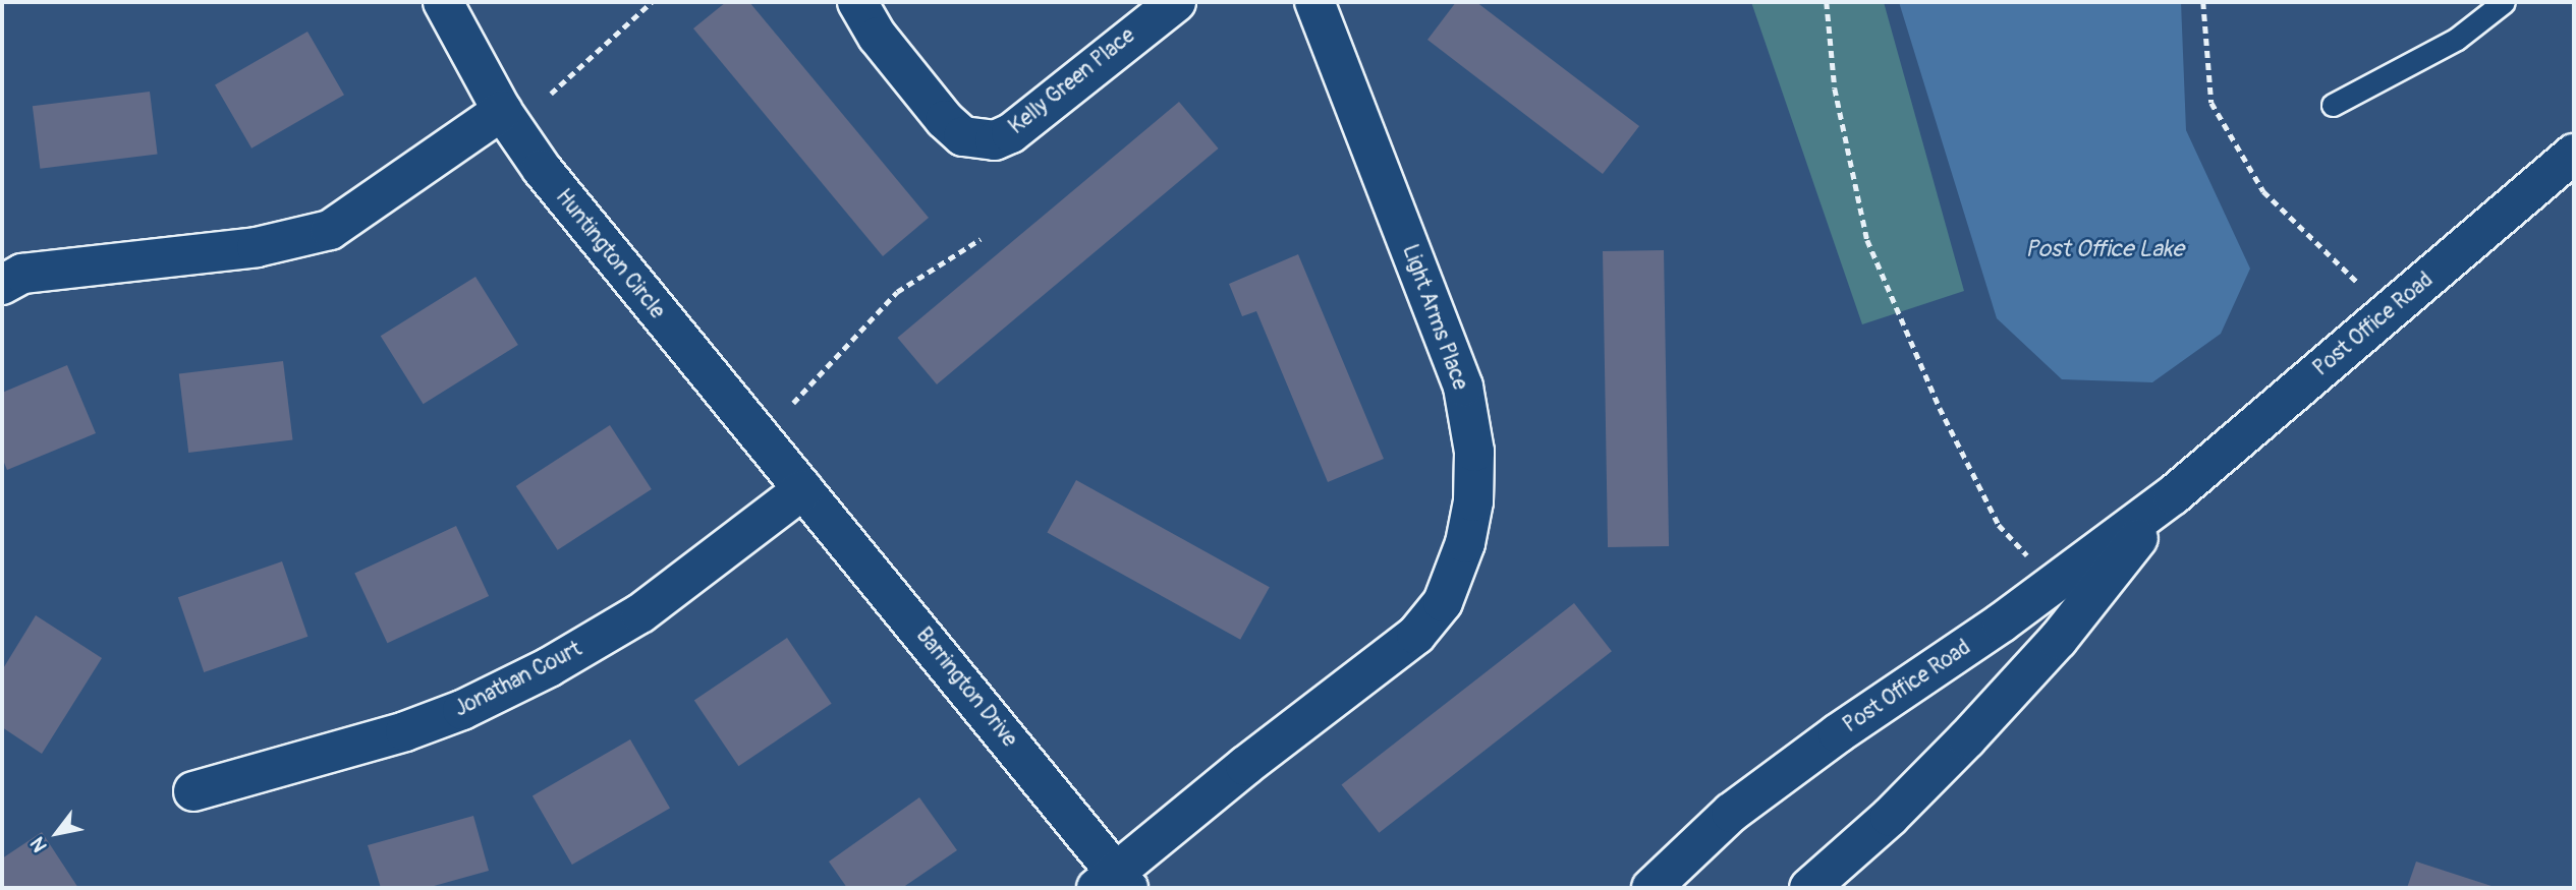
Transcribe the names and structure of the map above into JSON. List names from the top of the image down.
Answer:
{
  "streets": {
    "street": [
      "Kelly Green Place",
      "Huntington Circle",
      "Light Arms Place",
      "Post Office Road",
      "Jonathan Court",
      "Barrington Drive"
    ]
  },
  "crossings": [
    ["Huntington Circle", "Jonathan Court"],
    ["Huntington Circle", "Barrington Drive"],
    ["Light Arms Place", "Barrington Drive"],
    ["Jonathan Court", "Barrington Drive"]
  ],
  "water": ["Post Office Lake"],
  "north": "bottom left"
}
